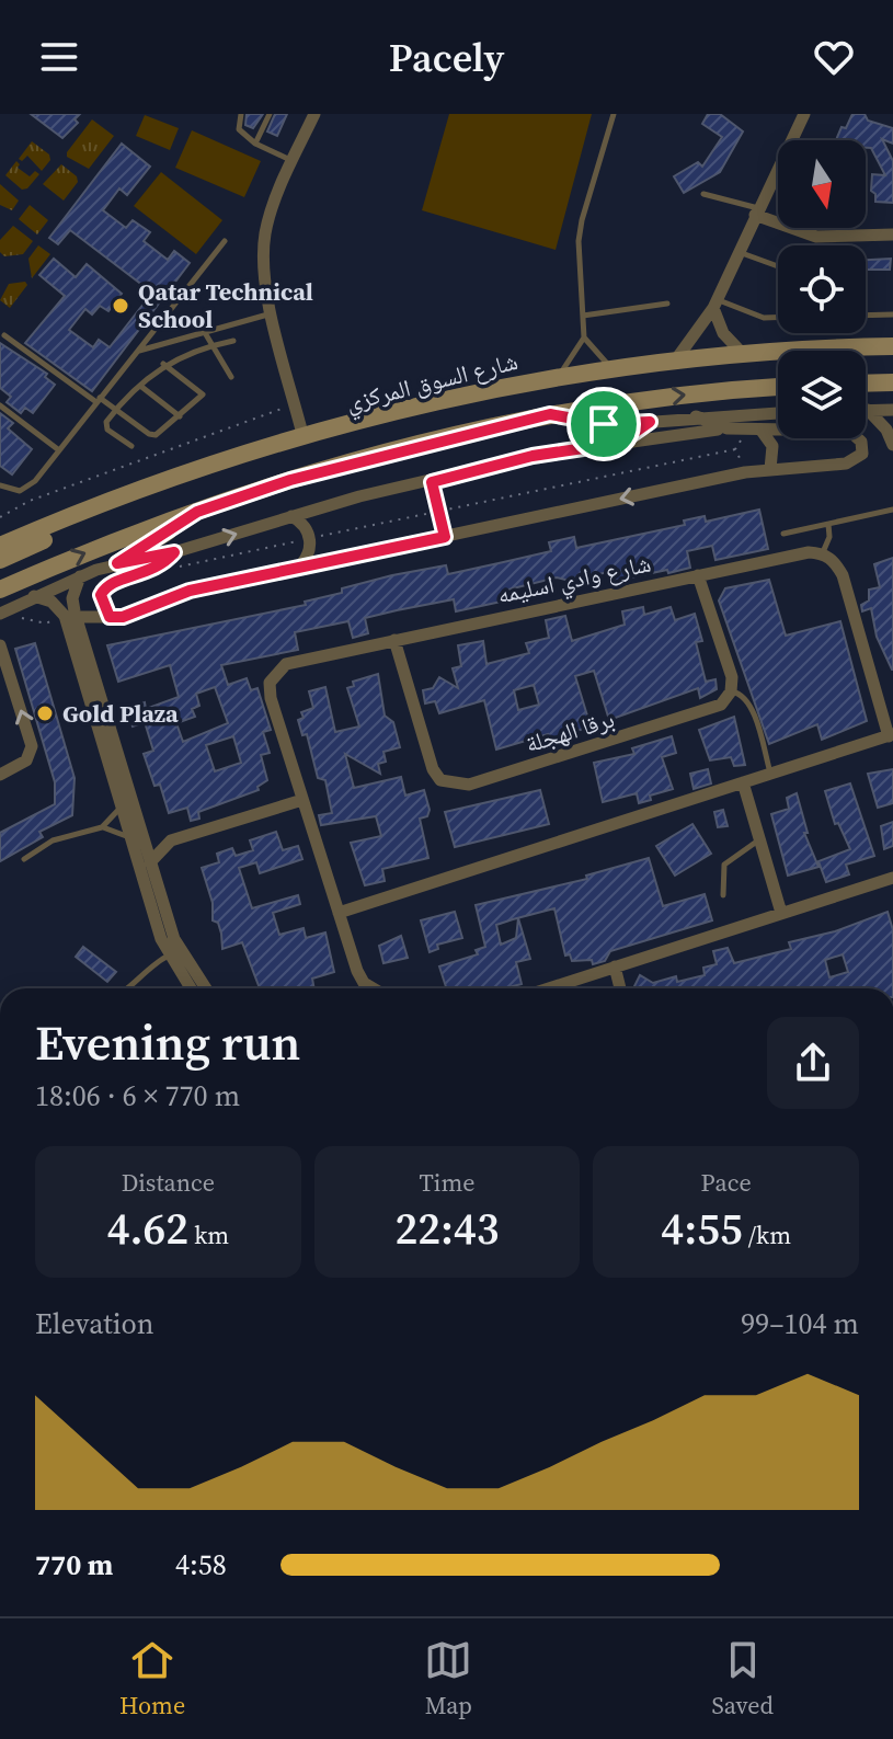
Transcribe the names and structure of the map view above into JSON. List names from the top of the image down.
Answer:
{
  "streets": {
    "main road": ["شارع السوق المركزي"],
    "street": ["شارع وادي اسليمه", "برقا الهجلة"]
  },
  "crossings": [
    ["شارع وادي اسليمه", "برقا الهجلة"]
  ],
  "places": ["Qatar Technical School", "Gold Plaza"],
  "north": "bottom",
  "page": {
    "header": "Pacely",
    "heading": ["Evening run", "18:06 · 6 × 770 m"],
    "stats": [
      ["Distance", "4.62 km"],
      ["Time", "22:43"],
      ["Pace", "4:55 /km"]
    ],
    "chart": ["Elevation", "99–104 m"],
    "list": [
      {
        "name": "770 m",
        "note": "4:58"
      }
    ],
    "tabs": ["Home", "Map", "Saved"]
  }
}
